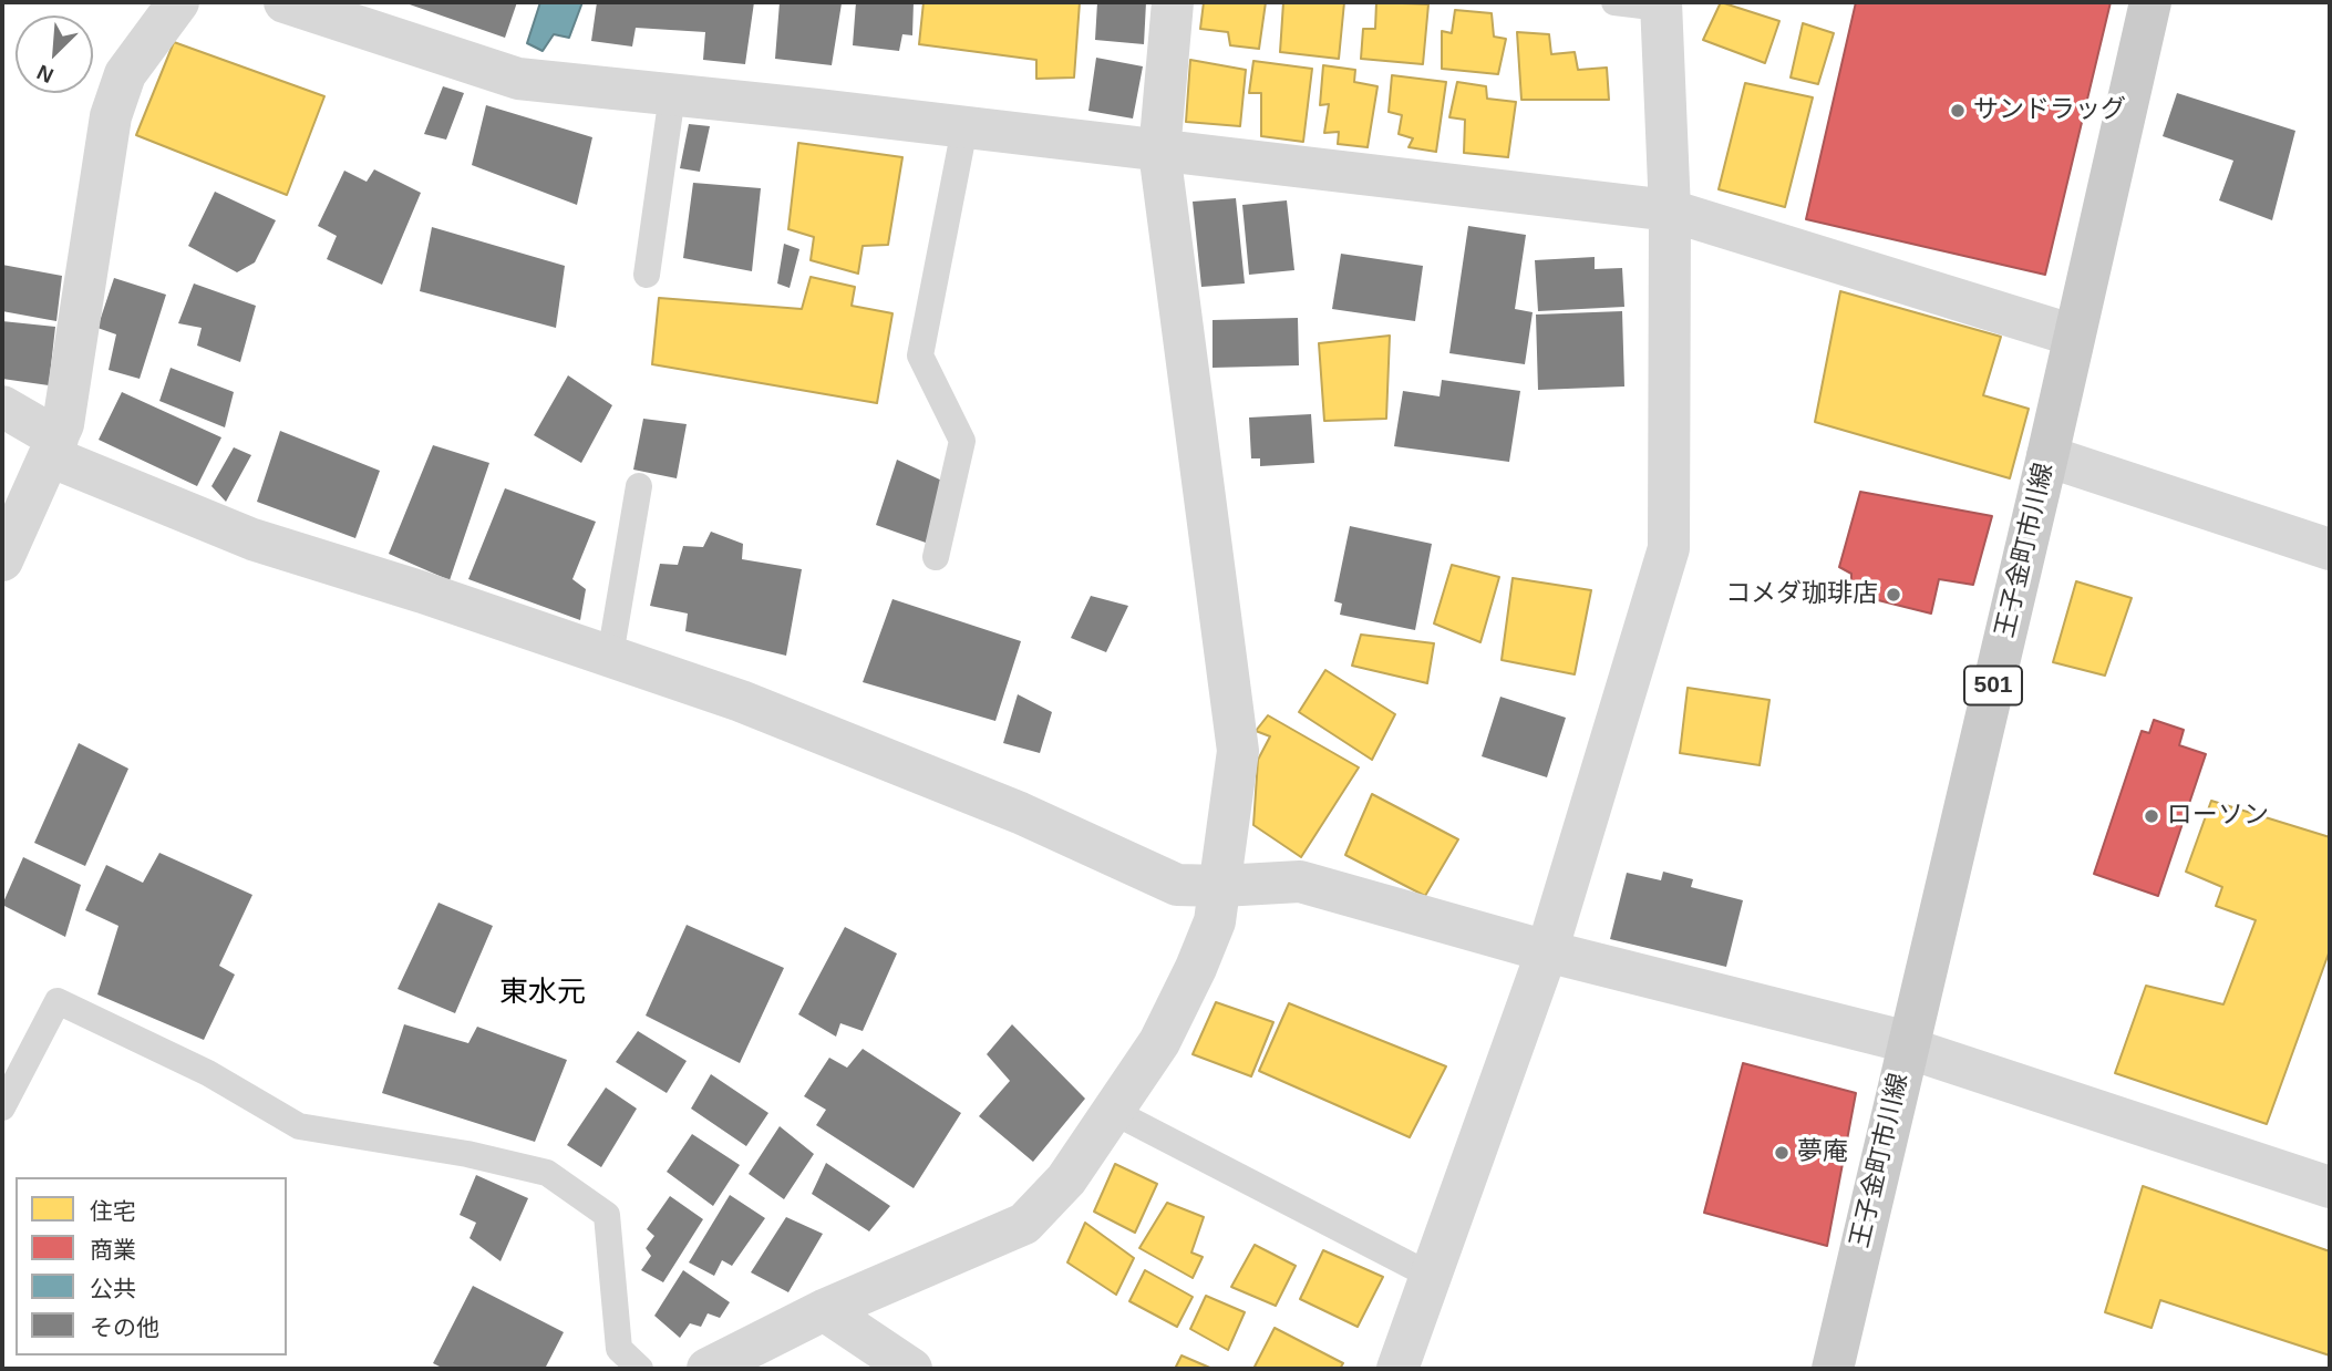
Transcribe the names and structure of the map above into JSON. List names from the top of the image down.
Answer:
{
  "streets": {
    "main road": ["王子金町市川線", "501"]
  },
  "districts": ["東水元"],
  "places": [
    "サンドラッグ",
    "コメダ珈琲店",
    "ローソン",
    "夢庵"
  ],
  "legend": [
    "住宅",
    "商業",
    "公共",
    "その他"
  ],
  "north": "bottom left"
}
